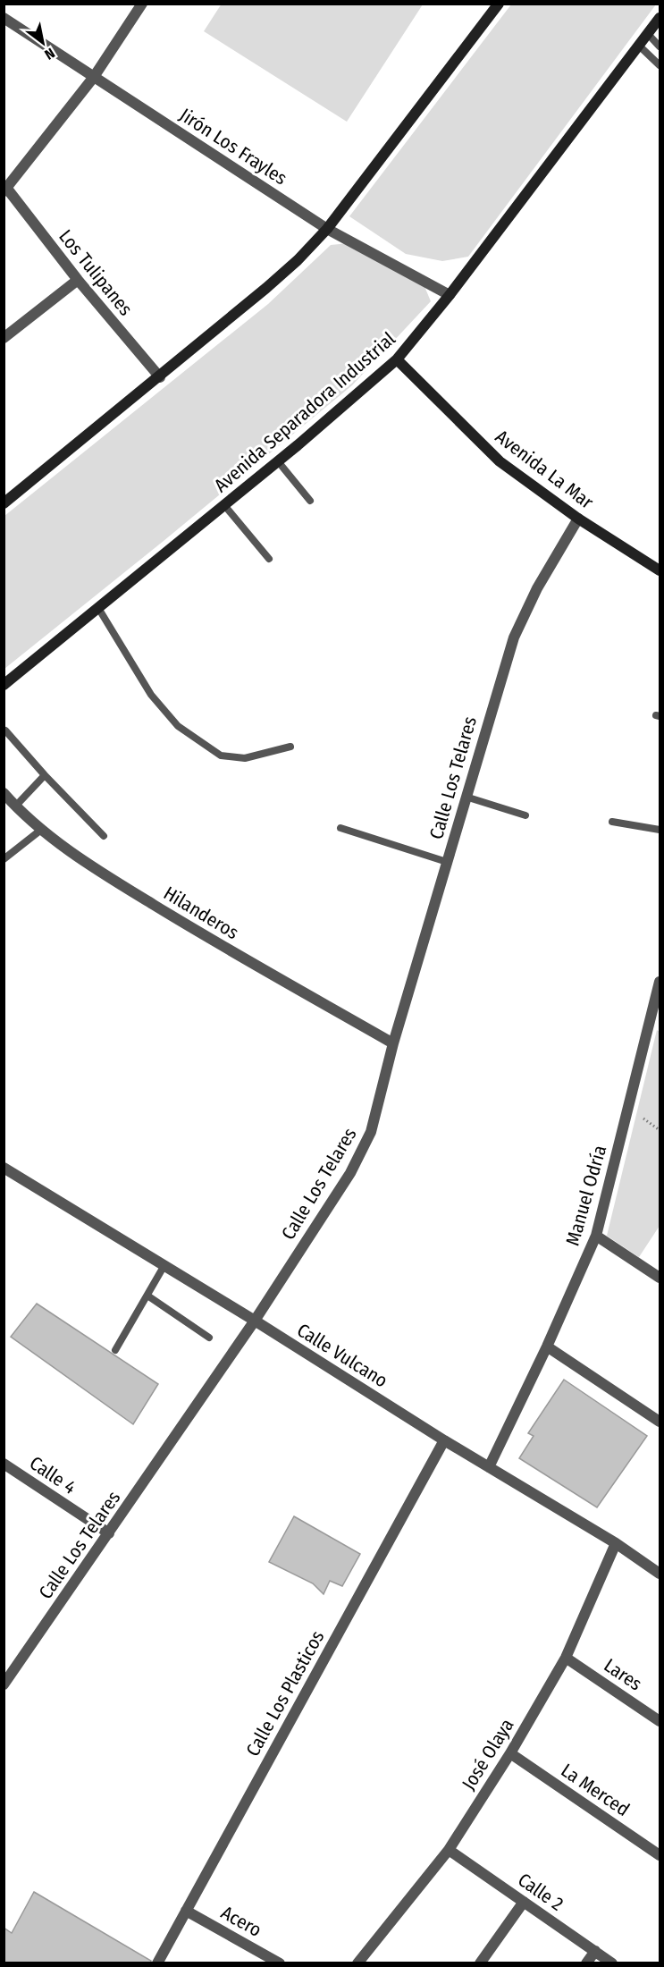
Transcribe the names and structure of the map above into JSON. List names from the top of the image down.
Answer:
{
  "streets": {
    "main road": ["Avenida Separadora Industrial", "Avenida La Mar"],
    "street": [
      "Jirón Los Frayles",
      "Los Tulipanes",
      "Calle Los Telares",
      "Hilanderos",
      "Manuel Odría",
      "Calle Vulcano",
      "Calle 4",
      "Lares",
      "Calle Los Plasticos",
      "José Olaya",
      "La Merced",
      "Calle 2",
      "Acero"
    ]
  },
  "crossings": [
    ["Jirón Los Frayles", "Avenida Separadora Industrial"],
    ["Avenida Separadora Industrial", "Avenida La Mar"],
    ["Avenida La Mar", "Calle Los Telares"],
    ["Calle Los Telares", "Hilanderos"],
    ["Calle Los Telares", "Calle Vulcano"],
    ["Calle Los Telares", "Calle 4"],
    ["Manuel Odría", "Calle Vulcano"],
    ["Calle Vulcano", "Calle Los Plasticos"],
    ["Calle Vulcano", "José Olaya"],
    ["Lares", "José Olaya"],
    ["Calle Los Plasticos", "Acero"],
    ["José Olaya", "La Merced"],
    ["José Olaya", "Calle 2"]
  ],
  "north": "bottom right"
}
